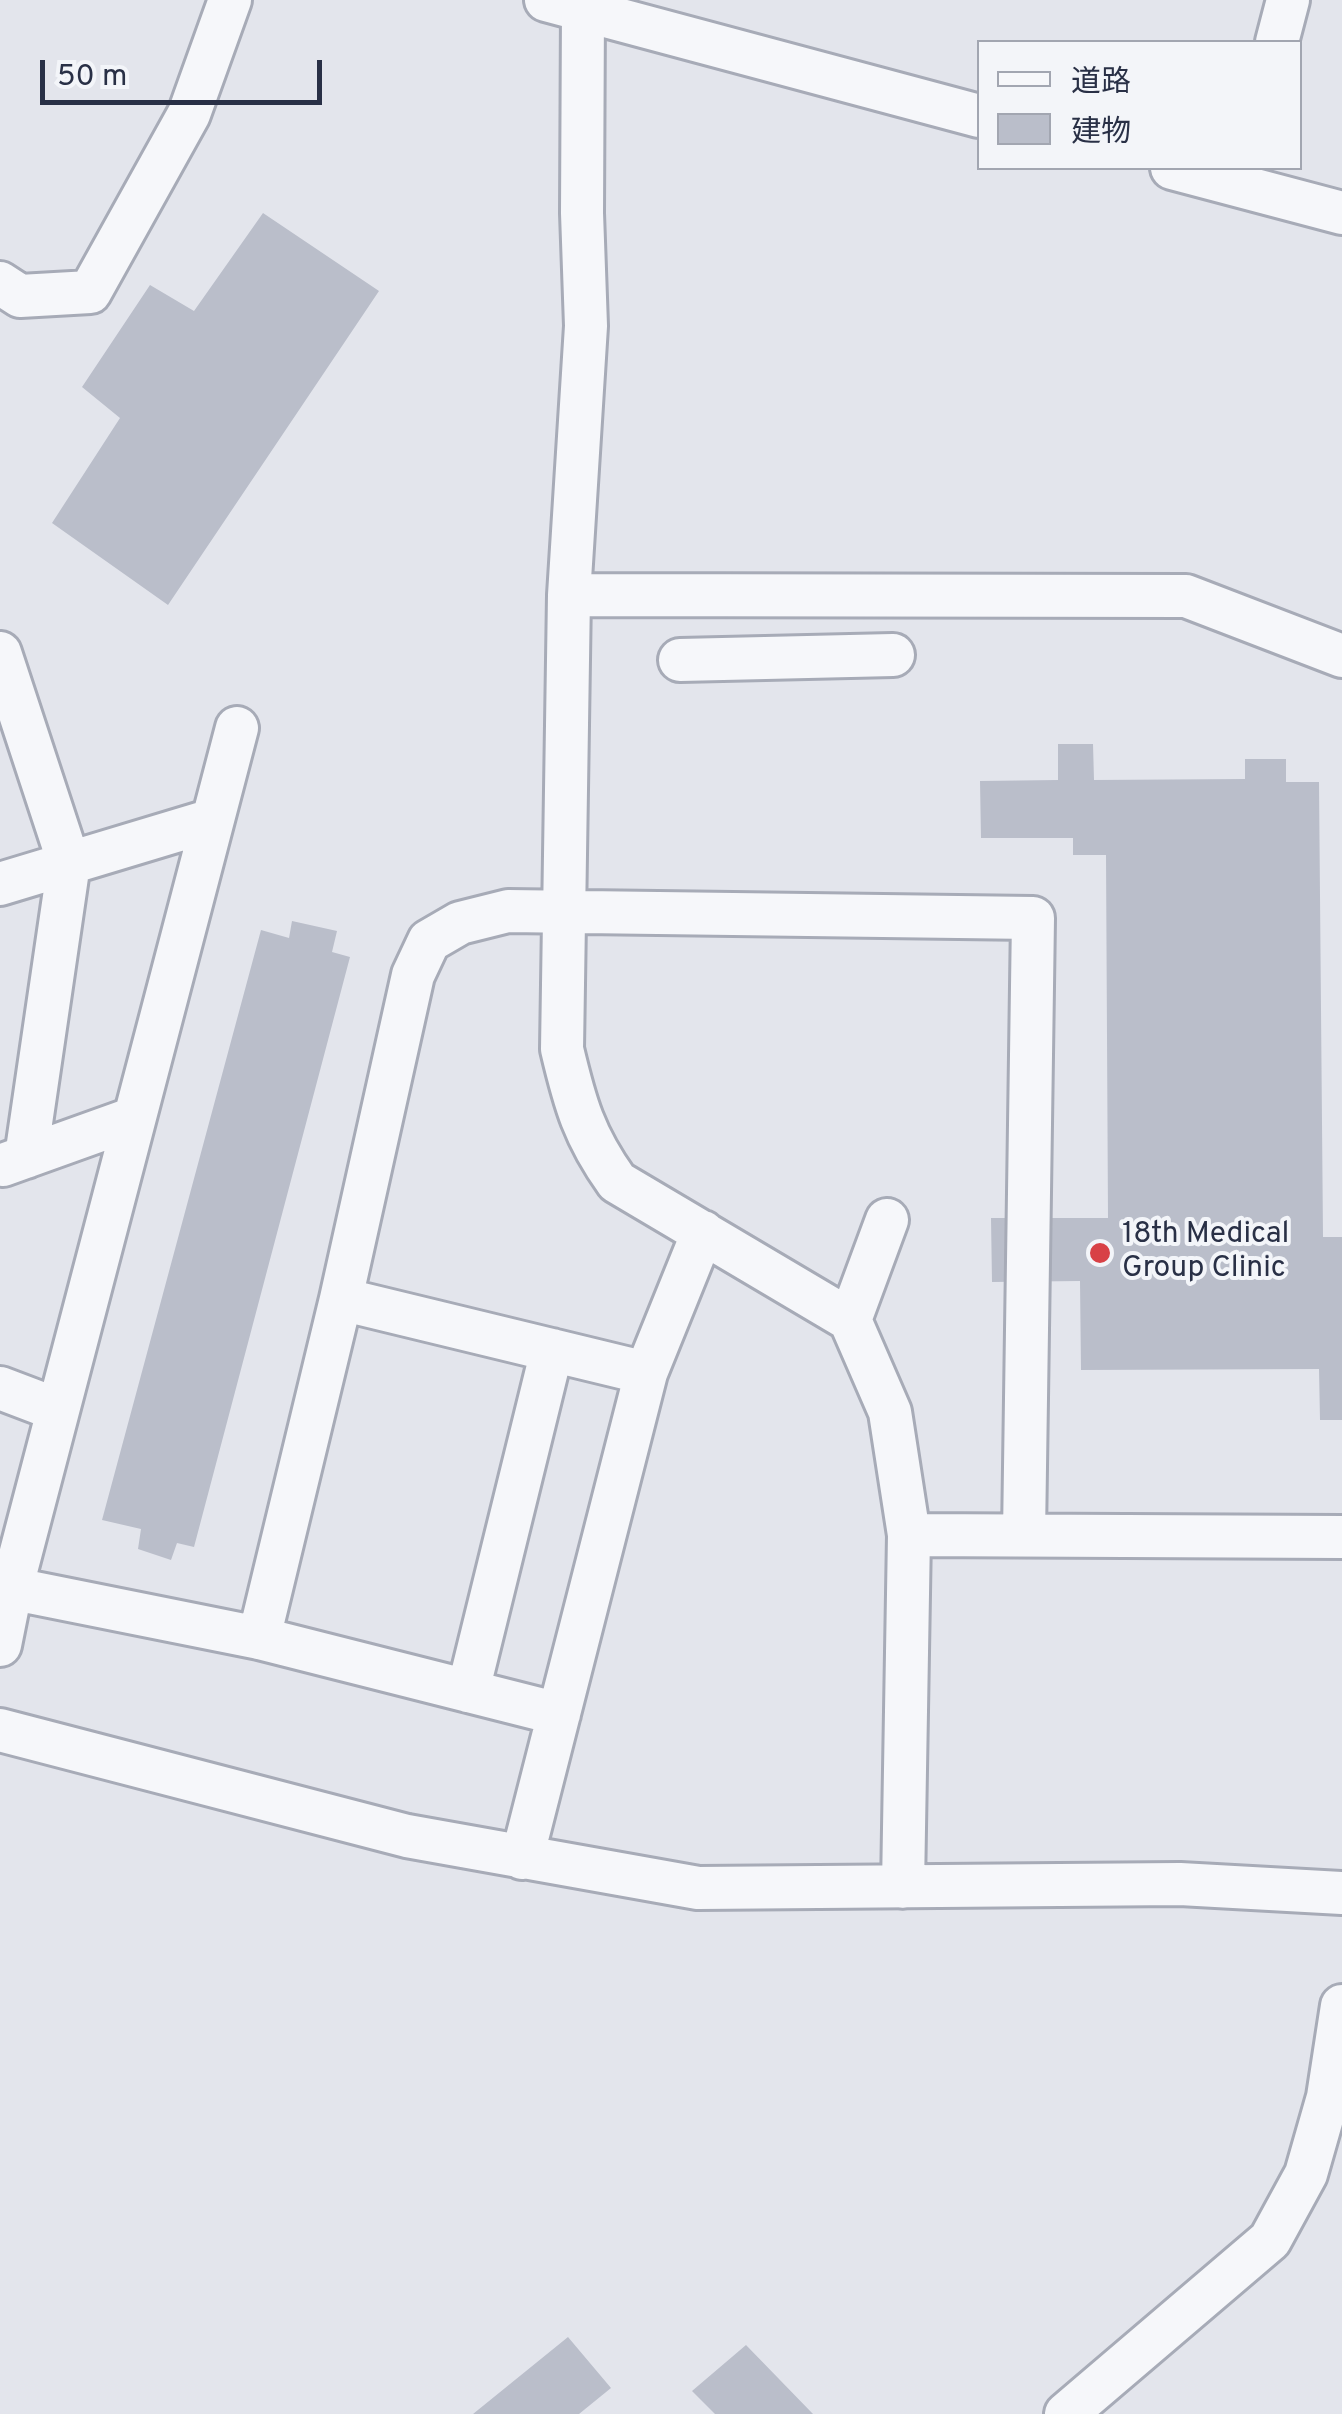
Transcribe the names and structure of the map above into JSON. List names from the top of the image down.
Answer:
{
  "places": ["18th Medical Group Clinic"],
  "legend": ["道路", "建物"],
  "scale_bar": "50 m"
}
